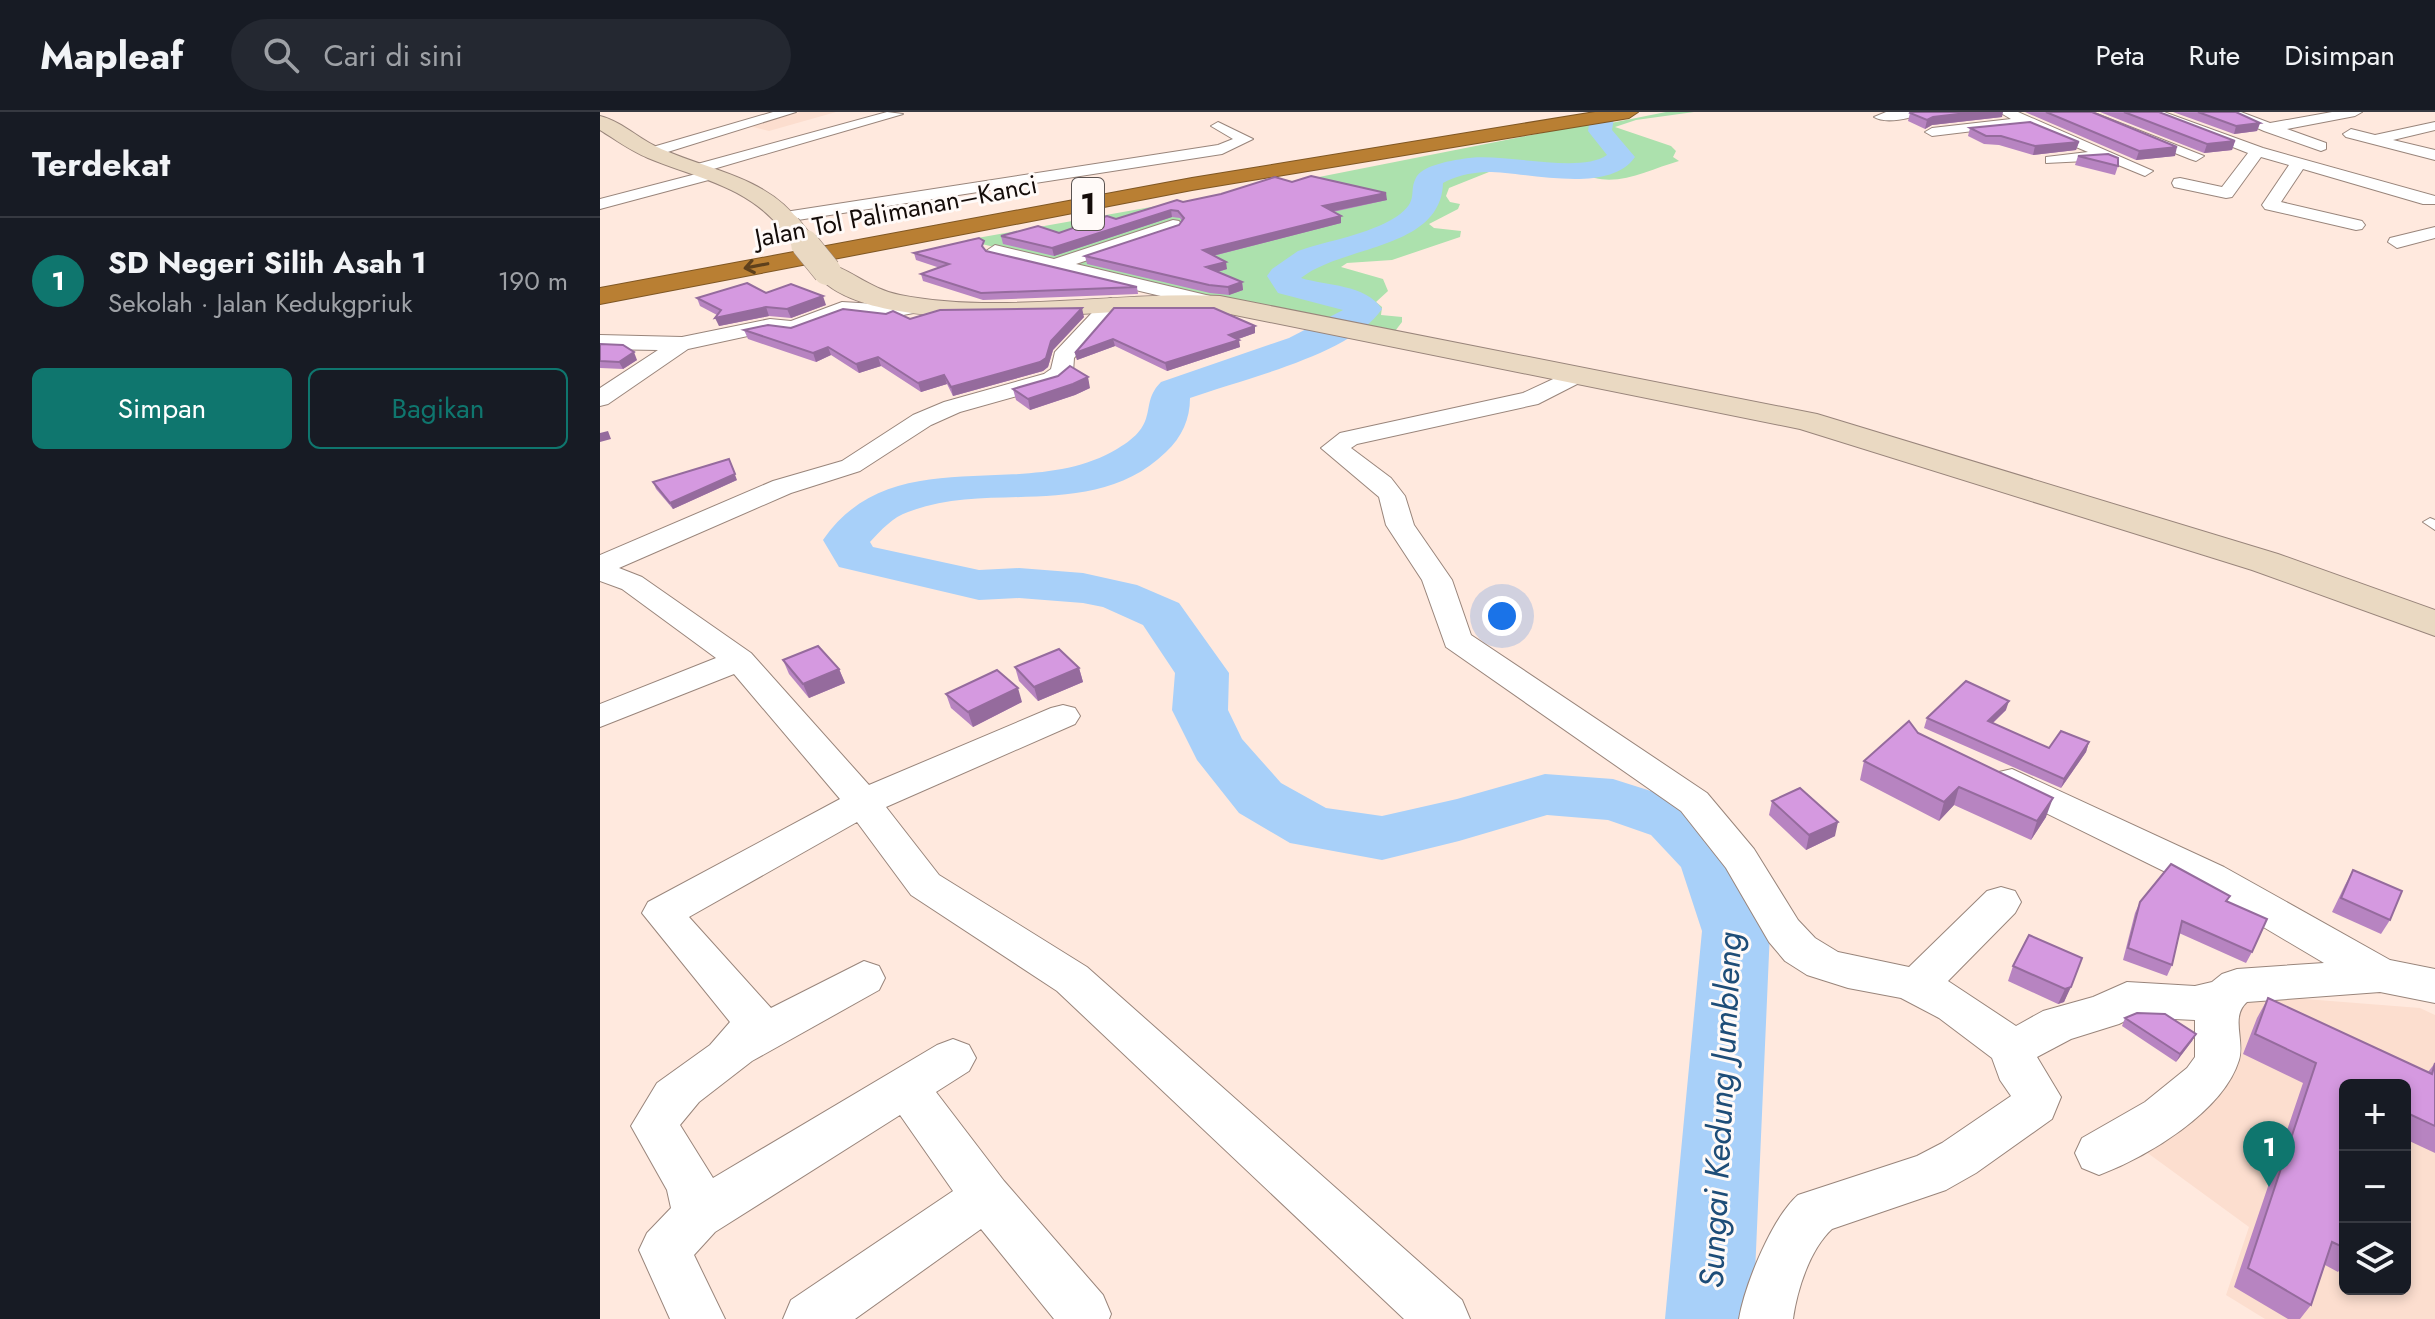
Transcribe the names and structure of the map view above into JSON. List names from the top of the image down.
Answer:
{
  "streets": {
    "highway": ["1", "Jalan Tol Palimanan–Kanci"]
  },
  "water": ["Sungai Kedung Jumbleng"],
  "page": {
    "header": "Mapleaf",
    "search": "Cari di sini",
    "nav": ["Peta", "Rute", "Disimpan"],
    "heading": "Terdekat",
    "list": [
      {
        "mark": "1",
        "name": "SD Negeri Silih Asah 1",
        "note": "Sekolah · Jalan Kedukgpriuk",
        "value": "190 m"
      }
    ],
    "buttons": ["Simpan", "Bagikan"],
    "map_buttons": ["+", "−"],
    "pins": "1"
  }
}
